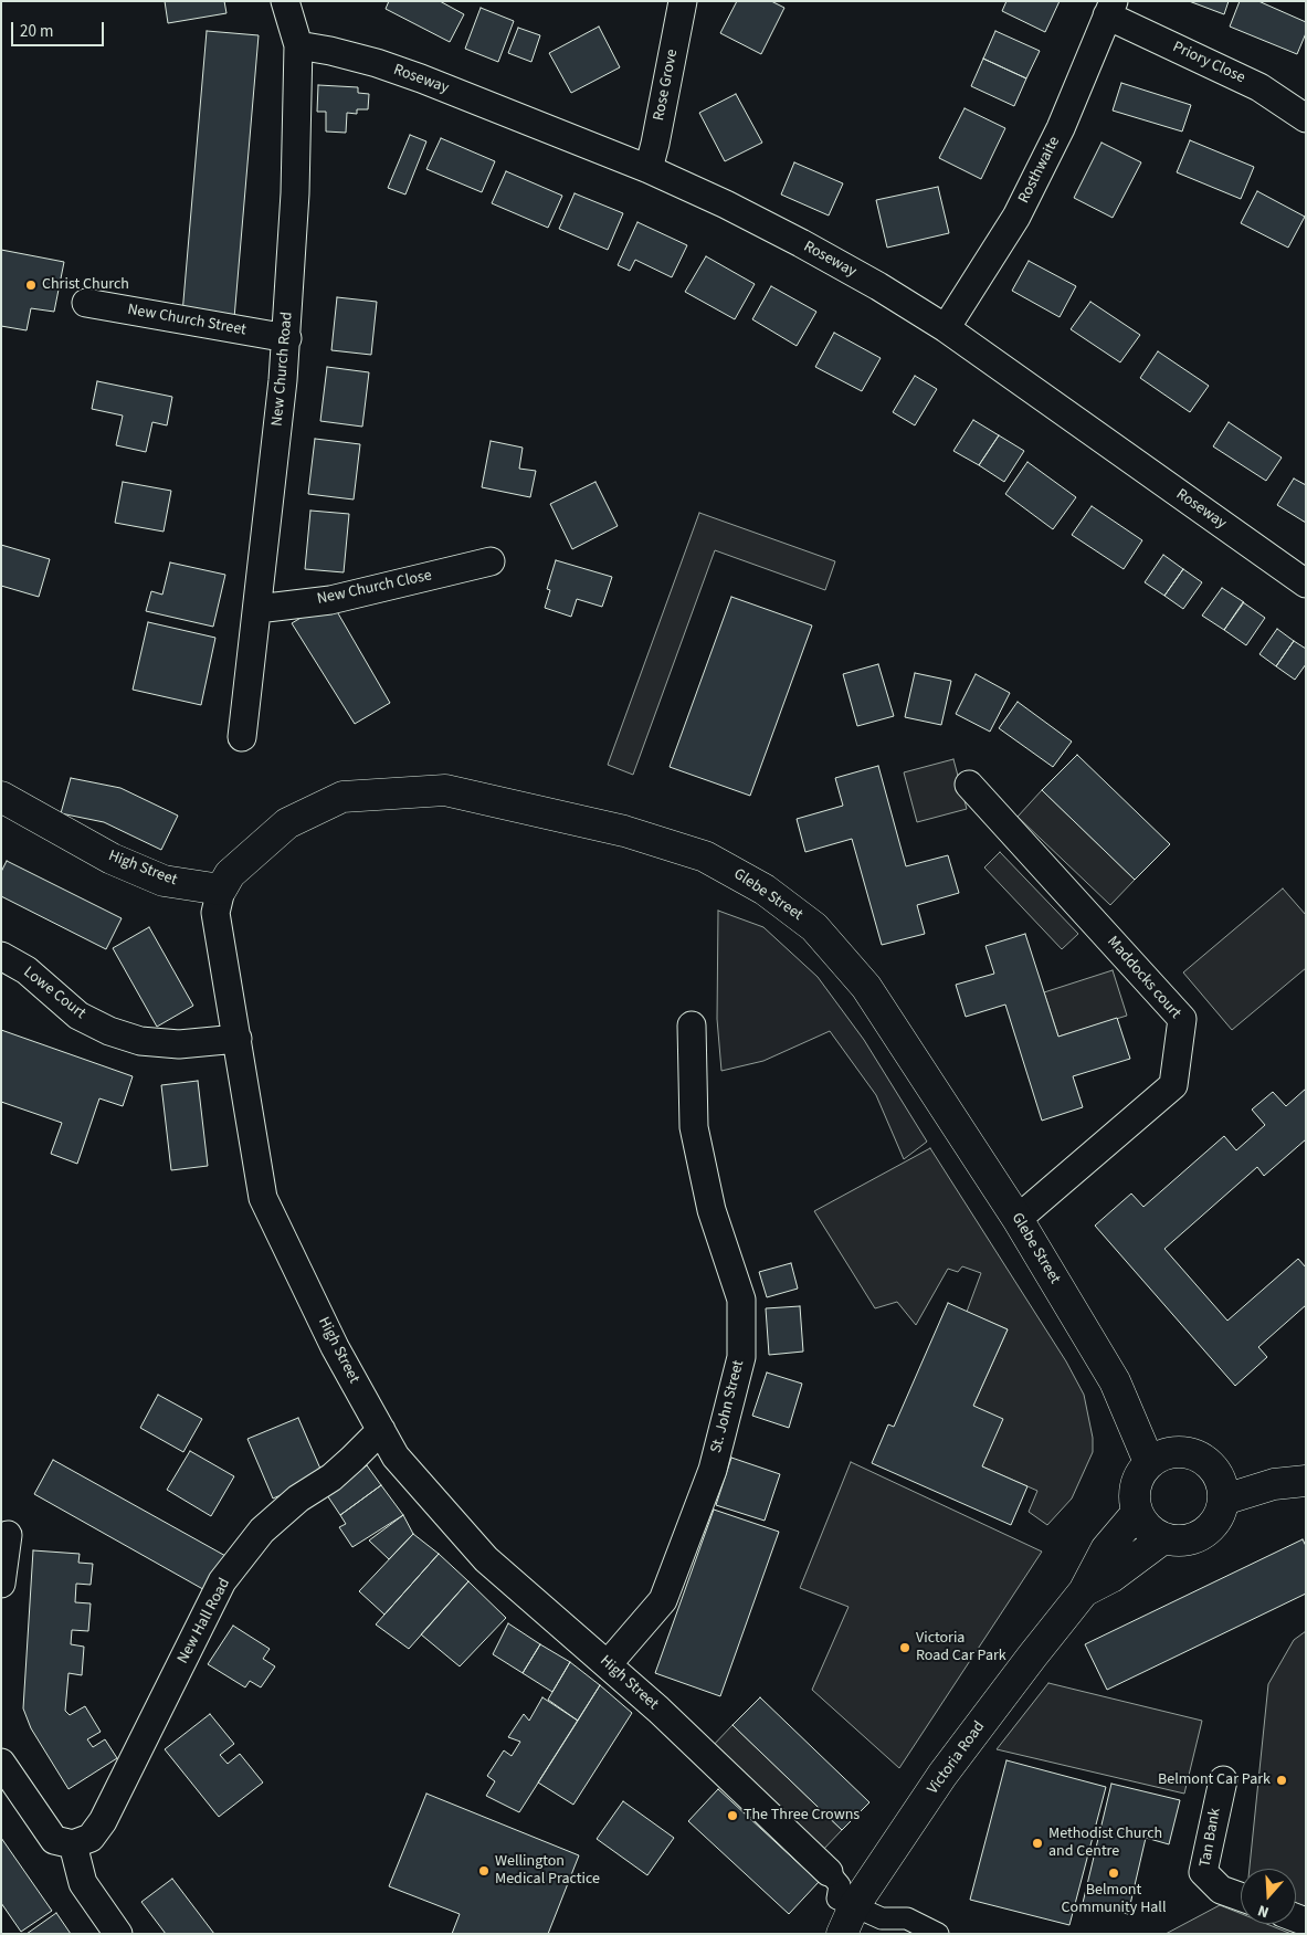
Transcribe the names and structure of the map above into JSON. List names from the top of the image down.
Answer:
{
  "streets": {
    "street": [
      "Priory Close",
      "Roseway",
      "Rose Grove",
      "Rosthwaite",
      "New Church Street",
      "New Church Road",
      "New Church Close",
      "High Street",
      "Glebe Street",
      "Maddocks court",
      "Lowe Court",
      "St. John Street",
      "New Hall Road",
      "Victoria Road",
      "Tan Bank"
    ]
  },
  "crossings": [
    ["Priory Close", "Rosthwaite"],
    ["Roseway", "Rose Grove"],
    ["Roseway", "Rosthwaite"],
    ["Roseway", "New Church Road"],
    ["New Church Street", "New Church Road"],
    ["New Church Road", "New Church Close"],
    ["High Street", "Glebe Street"],
    ["High Street", "Lowe Court"],
    ["High Street", "St. John Street"],
    ["High Street", "New Hall Road"],
    ["Glebe Street", "Maddocks court"],
    ["Glebe Street", "Victoria Road"]
  ],
  "places": [
    "Christ Church",
    "Victoria Road Car Park",
    "Belmont Car Park",
    "The Three Crowns",
    "Methodist Church and Centre",
    "Wellington Medical Practice",
    "Belmont Community Hall"
  ],
  "scale_bar": "20 m",
  "north": "bottom"
}
